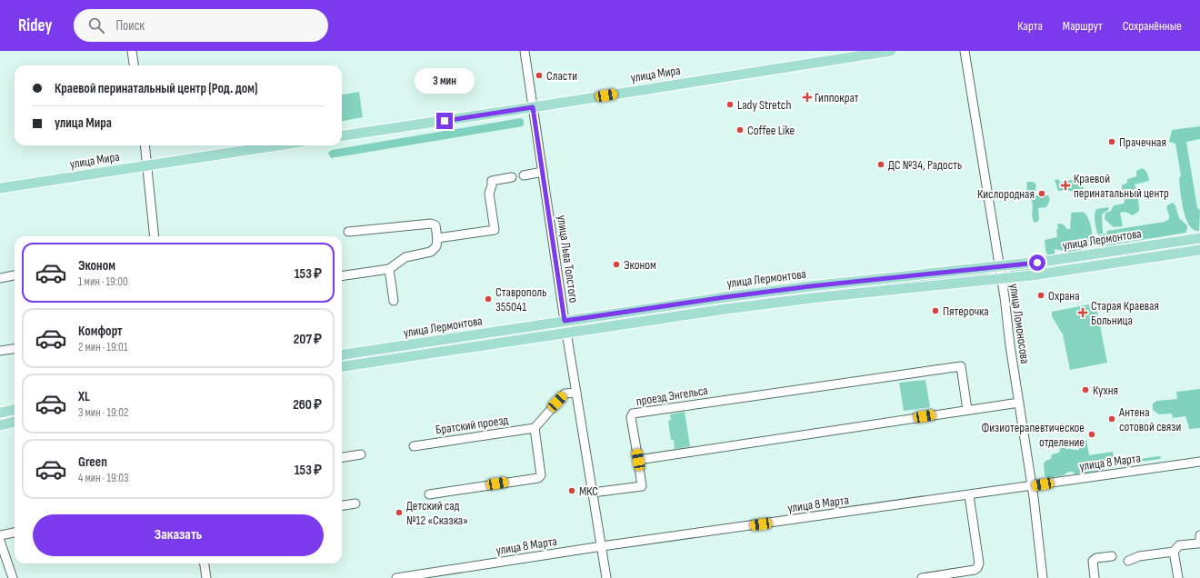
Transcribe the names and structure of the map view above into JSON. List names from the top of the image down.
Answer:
{
  "streets": {
    "main road": ["улица Мира", "улица Лермонтова"],
    "street": [
      "улица Льва Толстого",
      "улица Ломоносова",
      "проезд Энгельса",
      "Братский проезд",
      "улица 8 Марта"
    ]
  },
  "crossings": [
    ["улица Мира", "улица Льва Толстого"],
    ["улица Лермонтова", "улица Льва Толстого"],
    ["улица Лермонтова", "улица Ломоносова"],
    ["улица Льва Толстого", "улица 8 Марта"],
    ["улица Ломоносова", "улица 8 Марта"]
  ],
  "places": {
    "other": [
      "Сласти",
      "Lady Stretch",
      "Coffee Like",
      "Прачечная",
      "ДС №34, Радость",
      "Кислородная",
      "Эконом",
      "Охрана",
      "Ставрополь 355041",
      "Пятерочка",
      "Кухня",
      "Антена сотовой связи",
      "Физиотерапевтическое отделение",
      "МКС",
      "Детский сад №12 «Сказка»"
    ],
    "health": ["Гиппократ", "Краевой перинатальный центр", "Старая Краевая Больница"]
  },
  "page": {
    "header": "Ridey",
    "search": "Поиск",
    "nav": ["Карта", "Маршрут", "Сохранённые"],
    "banner": ["Краевой перинатальный центр (Род. дом)", "улица Мира"],
    "bubble": "3 мин",
    "list": [
      {
        "name": "Эконом",
        "note": "1 мин · 19:00",
        "value": "153 ₽"
      },
      {
        "name": "Комфорт",
        "note": "2 мин · 19:01",
        "value": "207 ₽"
      },
      {
        "name": "XL",
        "note": "3 мин · 19:02",
        "value": "260 ₽"
      },
      {
        "name": "Green",
        "note": "4 мин · 19:03",
        "value": "153 ₽"
      }
    ],
    "buttons": "Заказать"
  }
}
